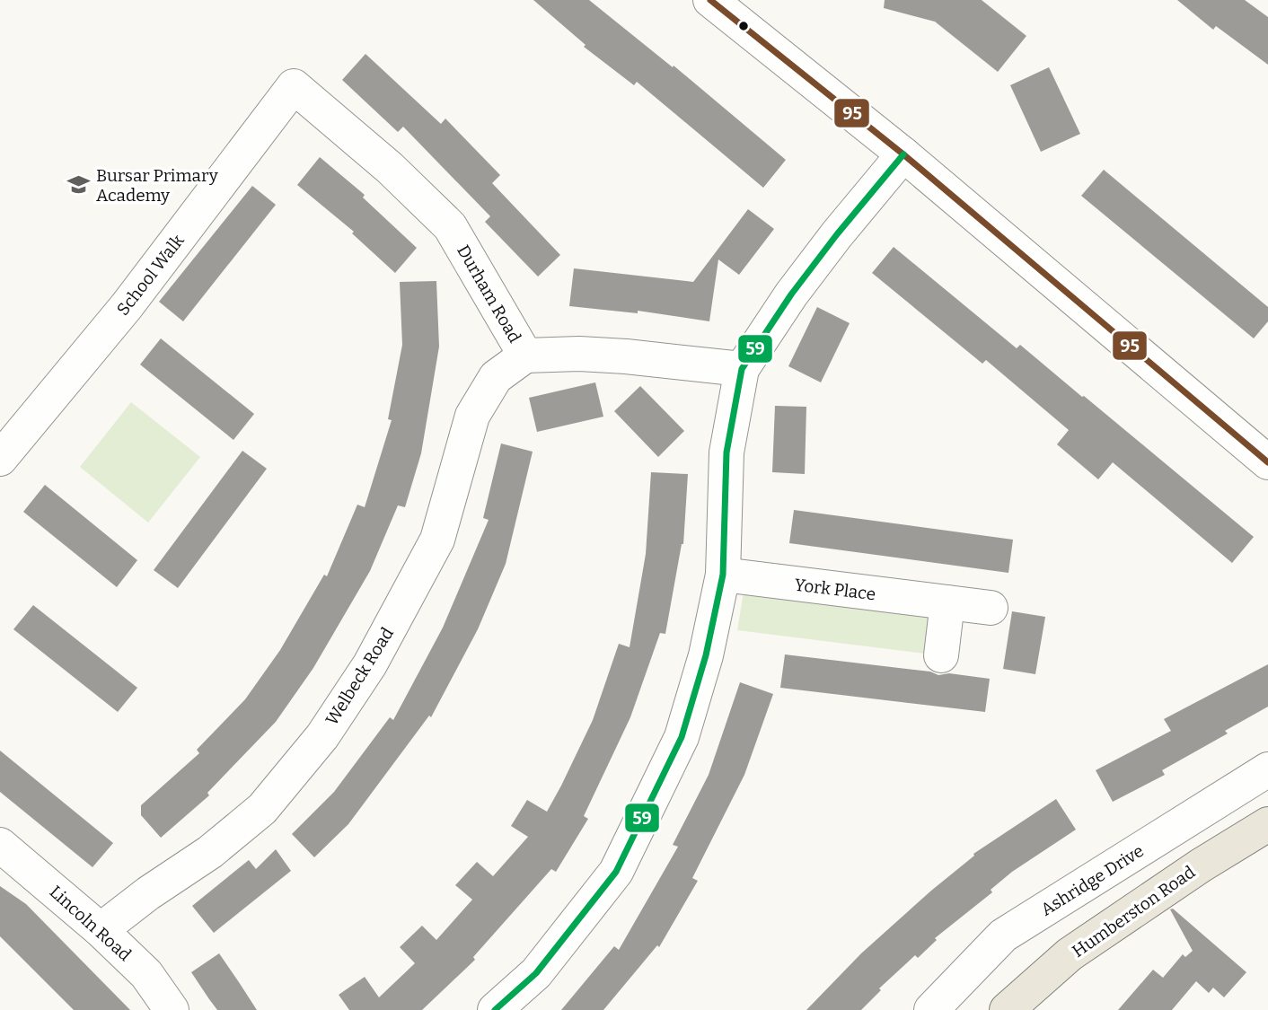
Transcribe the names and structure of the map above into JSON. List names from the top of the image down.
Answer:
{
  "streets": {
    "main road": ["Humberston Road"],
    "street": [
      "School Walk",
      "Durham Road",
      "York Place",
      "Welbeck Road",
      "Ashridge Drive",
      "Lincoln Road"
    ]
  },
  "crossings": [
    ["School Walk", "Durham Road"],
    ["Durham Road", "Welbeck Road"],
    ["Welbeck Road", "Lincoln Road"]
  ],
  "places": {
    "school or university": ["Bursar Primary Academy"]
  },
  "lines": ["transit line 95", "transit line 59"]
}
